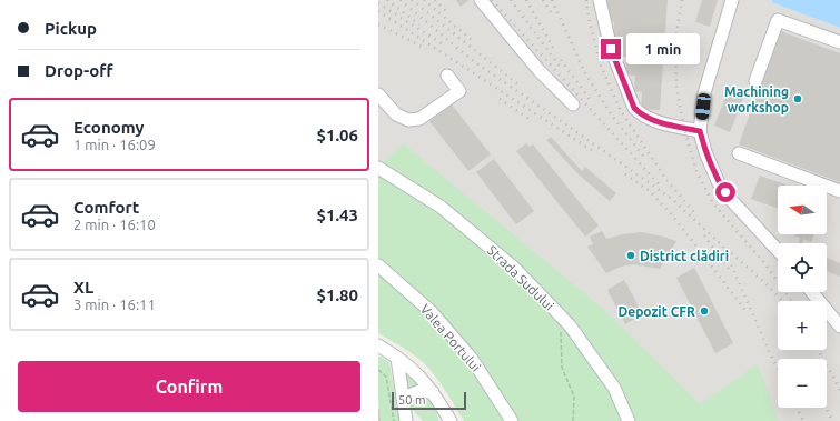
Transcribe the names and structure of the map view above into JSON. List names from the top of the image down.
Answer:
{
  "streets": {
    "street": ["Strada Sudului", "Valea Portului"]
  },
  "places": ["Machining workshop", "District clădiri", "Depozit CFR"],
  "scale_bar": "50 m",
  "north": "left",
  "page": {
    "banner": ["Pickup", "Drop-off"],
    "bubble": "1 min",
    "list": [
      {
        "name": "Economy",
        "note": "1 min · 16:09",
        "value": "$1.06"
      },
      {
        "name": "Comfort",
        "note": "2 min · 16:10",
        "value": "$1.43"
      },
      {
        "name": "XL",
        "note": "3 min · 16:11",
        "value": "$1.80"
      }
    ],
    "map_buttons": ["+", "−"],
    "buttons": "Confirm",
    "scale": "50 m"
  }
}
